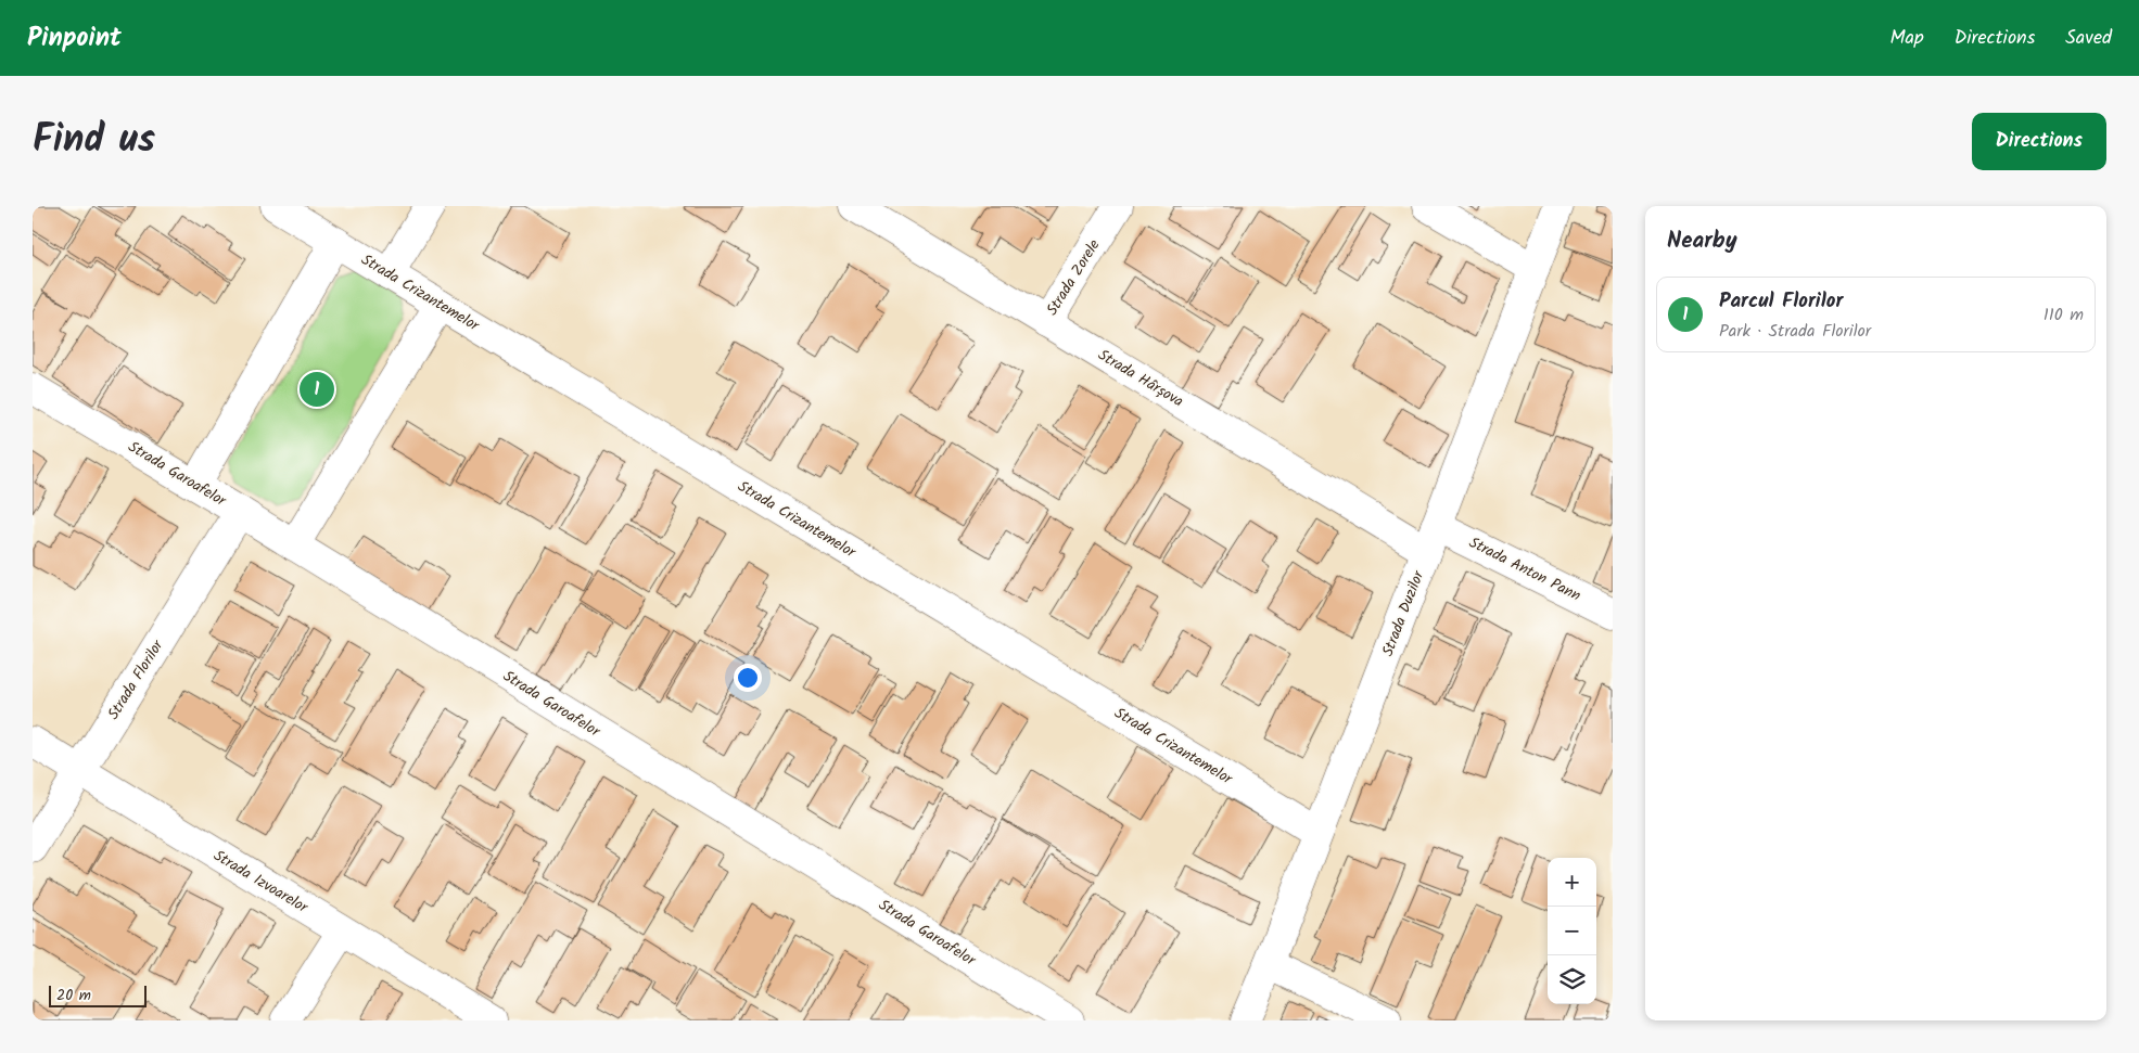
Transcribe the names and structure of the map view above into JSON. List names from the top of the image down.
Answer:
{
  "streets": {
    "street": [
      "Strada Zorele",
      "Strada Crizantemelor",
      "Strada Hârșova",
      "Strada Garoafelor",
      "Strada Anton Pann",
      "Strada Duzilor",
      "Strada Florilor",
      "Strada Izvoarelor"
    ]
  },
  "crossings": [
    ["Strada Zorele", "Strada Hârșova"],
    ["Strada Crizantemelor", "Strada Duzilor"],
    ["Strada Hârșova", "Strada Anton Pann"],
    ["Strada Hârșova", "Strada Duzilor"],
    ["Strada Garoafelor", "Strada Florilor"],
    ["Strada Anton Pann", "Strada Duzilor"],
    ["Strada Florilor", "Strada Izvoarelor"]
  ],
  "scale_bar": "20 m",
  "page": {
    "header": "Pinpoint",
    "nav": ["Map", "Directions", "Saved"],
    "title": "Find us",
    "buttons": "Directions",
    "heading": "Nearby",
    "list": [
      {
        "mark": "1",
        "name": "Parcul Florilor",
        "note": "Park · Strada Florilor",
        "value": "110 m"
      }
    ],
    "pins": "1",
    "map_buttons": ["+", "−"],
    "scale": "20 m"
  }
}
